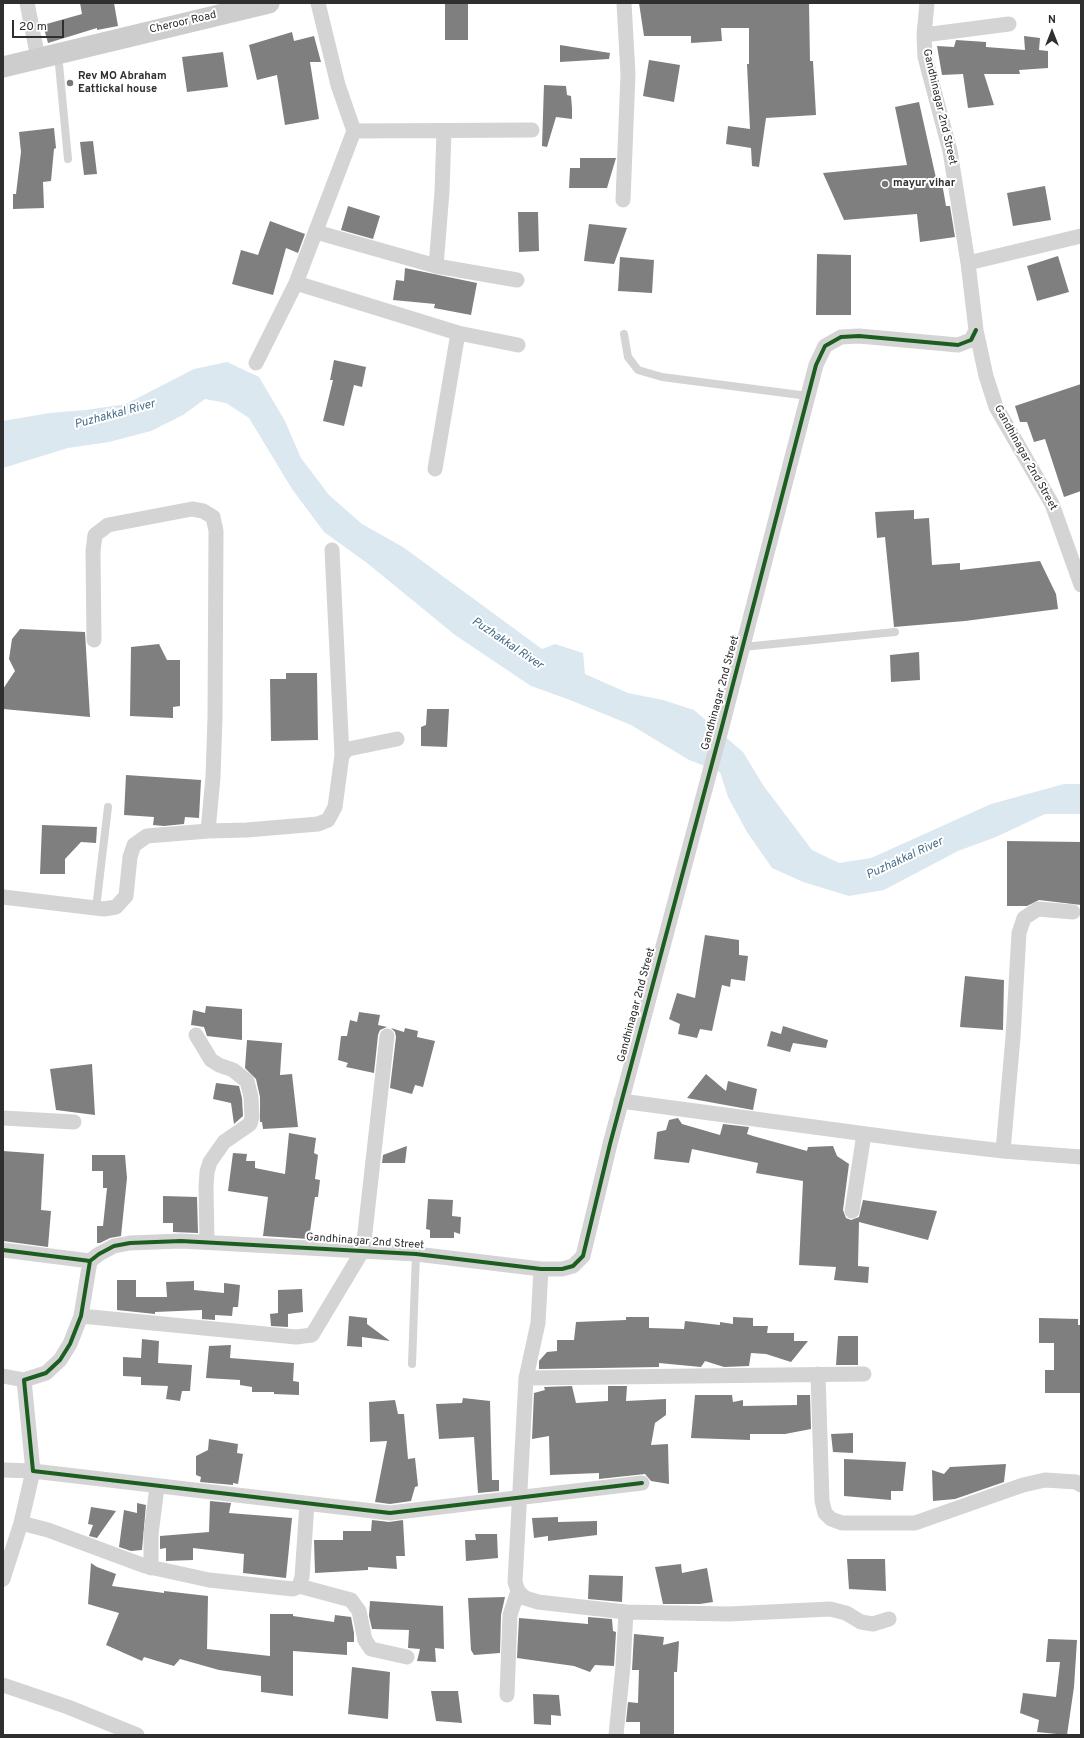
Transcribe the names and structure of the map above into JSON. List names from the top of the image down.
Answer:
{
  "streets": {
    "main road": ["Cheroor Road"],
    "street": ["Gandhinagar 2nd Street"]
  },
  "water": ["Puzhakkal River"],
  "places": ["Rev MO Abraham Eattickal house", "mayur vihar"],
  "scale_bar": "20 m",
  "north": "top"
}
